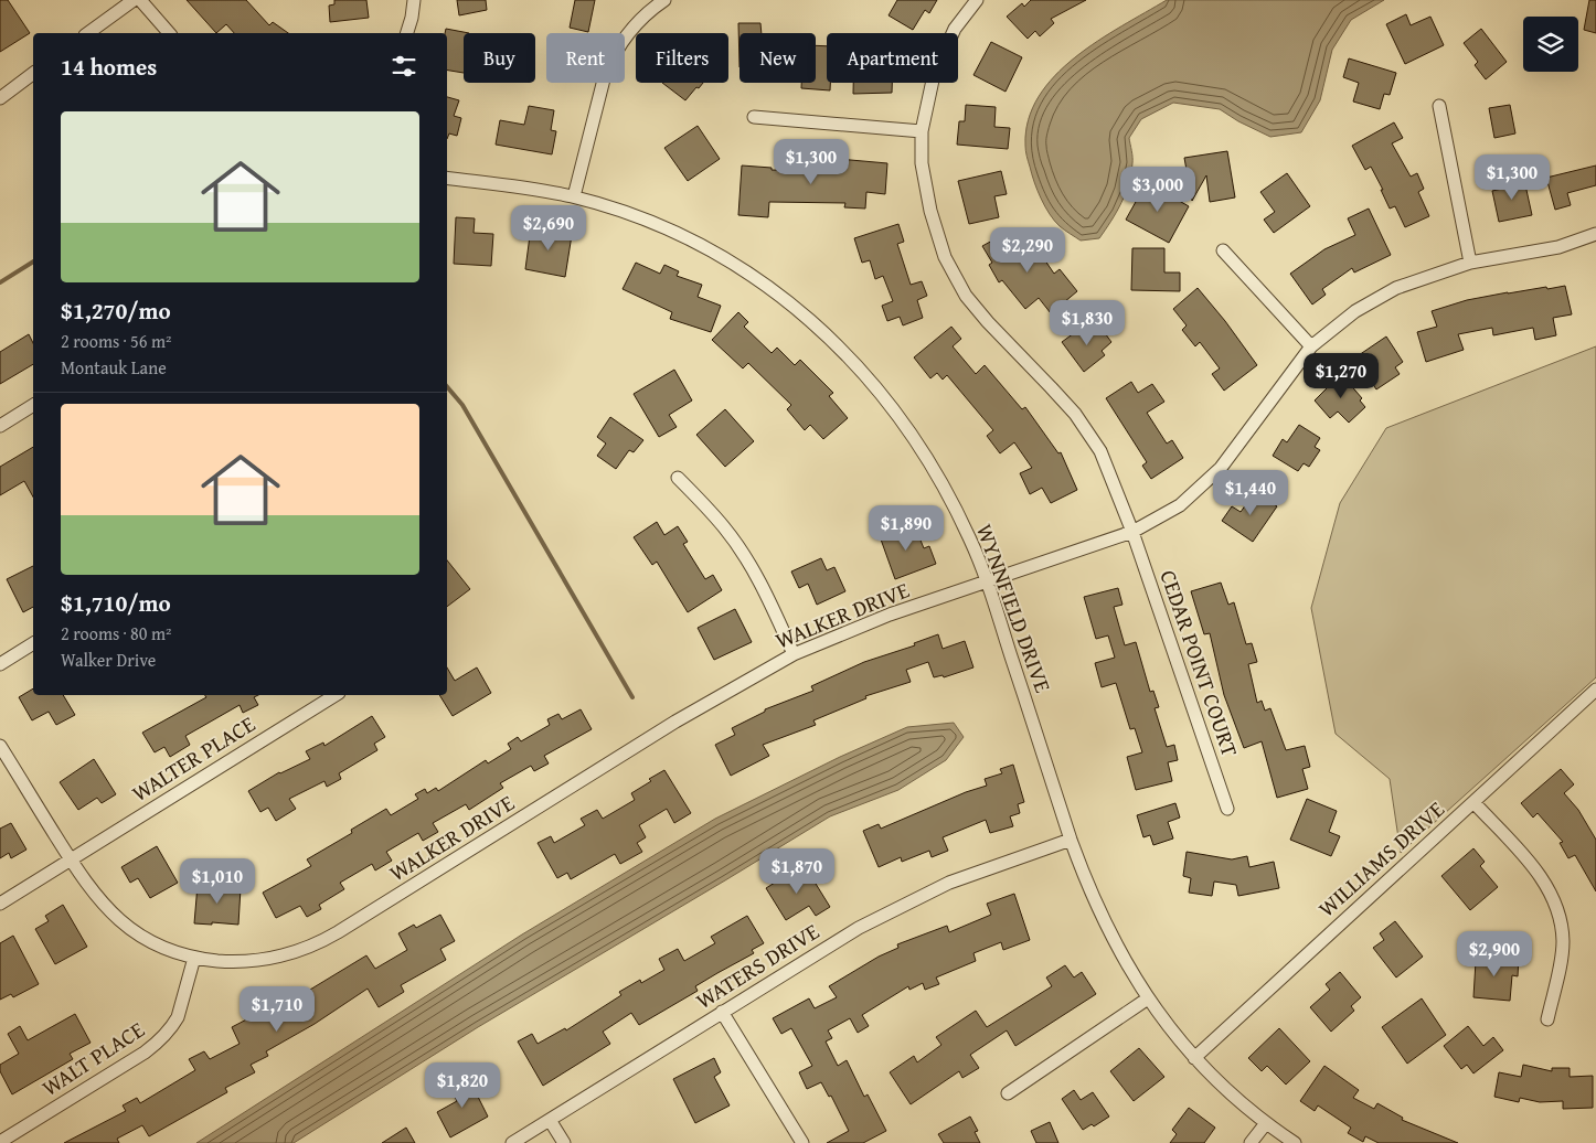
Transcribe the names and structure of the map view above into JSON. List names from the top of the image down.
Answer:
{
  "streets": {
    "street": [
      "WYNNFIELD DRIVE",
      "WALKER DRIVE",
      "CEDAR POINT COURT",
      "WALTER PLACE",
      "WILLIAMS DRIVE",
      "WATERS DRIVE",
      "WALT PLACE"
    ]
  },
  "crossings": [
    ["WYNNFIELD DRIVE", "WALKER DRIVE"],
    ["WYNNFIELD DRIVE", "WILLIAMS DRIVE"],
    ["WYNNFIELD DRIVE", "WATERS DRIVE"],
    ["WALKER DRIVE", "CEDAR POINT COURT"],
    ["WALKER DRIVE", "WALTER PLACE"],
    ["WALKER DRIVE", "WALT PLACE"]
  ],
  "page": {
    "chip": [
      "Buy",
      "Rent",
      "Filters",
      "New",
      "Apartment"
    ],
    "heading": "14 homes",
    "list": [
      {
        "name": "$1,270/mo",
        "note": "2 rooms · 56 m² · Montauk Lane"
      },
      {
        "name": "$1,710/mo",
        "note": "2 rooms · 80 m² · Walker Drive"
      }
    ],
    "price": [
      "$1,300",
      "$1,300",
      "$3,000",
      "$2,690",
      "$2,290",
      "$1,830",
      "$1,270",
      "$1,440",
      "$1,890",
      "$1,870",
      "$1,010",
      "$2,900",
      "$1,710",
      "$1,820"
    ]
  }
}
